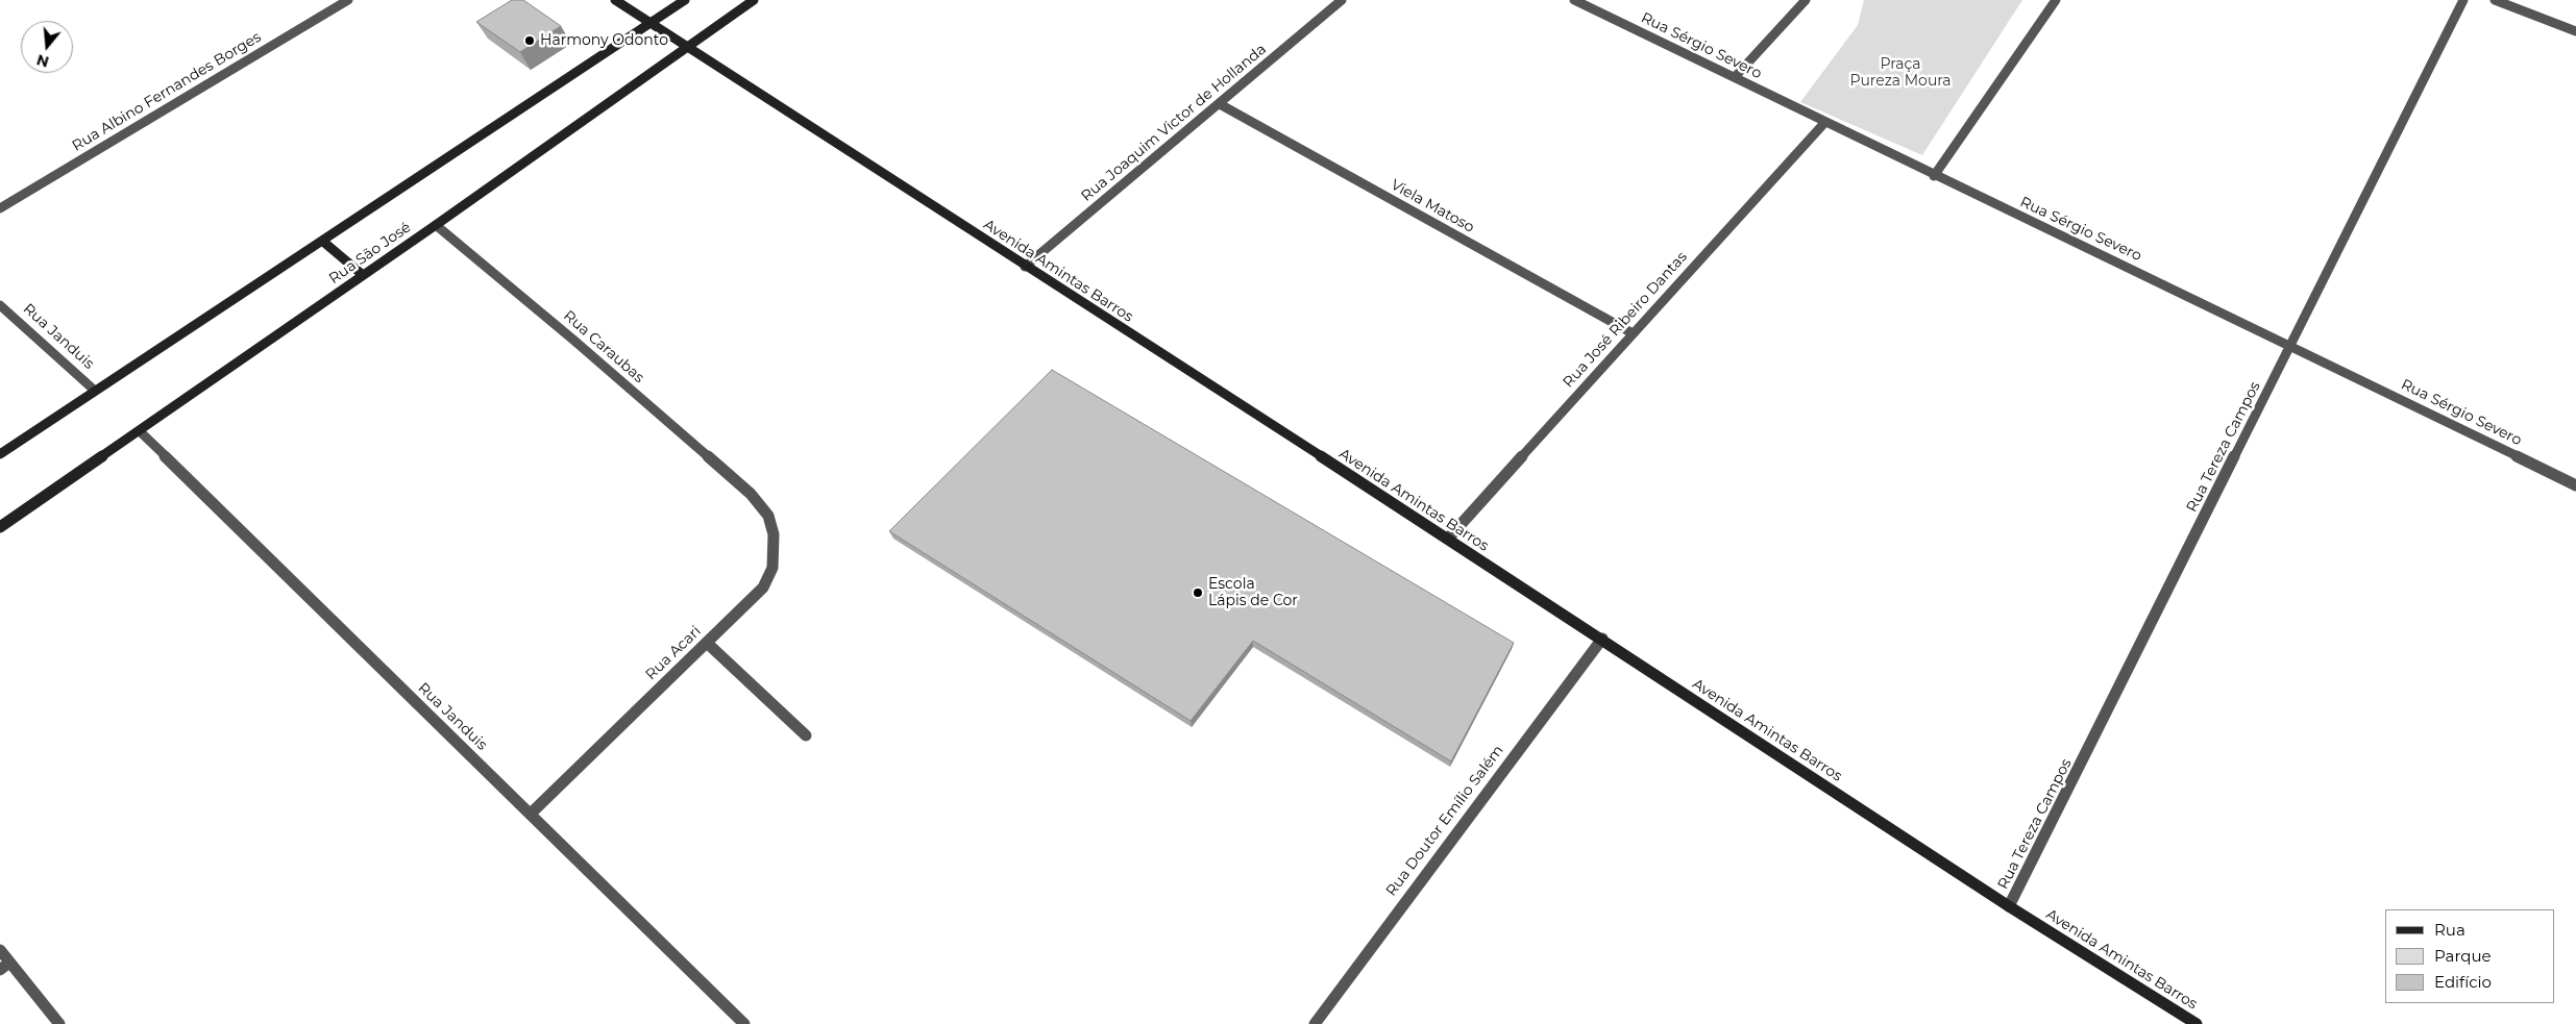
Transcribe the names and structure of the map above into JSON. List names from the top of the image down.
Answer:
{
  "streets": {
    "main road": ["Rua São José", "Avenida Amintas Barros"],
    "street": [
      "Rua Sérgio Severo",
      "Rua Albino Fernandes Borges",
      "Rua Joaquim Victor de Hollanda",
      "Viela Matoso",
      "Rua José Ribeiro Dantas",
      "Rua Janduis",
      "Rua Caraubas",
      "Rua Tereza Campos",
      "Rua Acari",
      "Rua Doutor Emílio Salém"
    ]
  },
  "crossings": [
    ["Rua Sérgio Severo", "Rua José Ribeiro Dantas"],
    ["Rua Sérgio Severo", "Rua Tereza Campos"],
    ["Rua Joaquim Victor de Hollanda", "Viela Matoso"],
    ["Rua Joaquim Victor de Hollanda", "Avenida Amintas Barros"],
    ["Viela Matoso", "Rua José Ribeiro Dantas"],
    ["Rua São José", "Avenida Amintas Barros"],
    ["Rua São José", "Rua Janduis"],
    ["Rua São José", "Rua Caraubas"],
    ["Avenida Amintas Barros", "Rua José Ribeiro Dantas"],
    ["Avenida Amintas Barros", "Rua Tereza Campos"],
    ["Avenida Amintas Barros", "Rua Doutor Emílio Salém"],
    ["Rua Janduis", "Rua Acari"],
    ["Rua Caraubas", "Rua Acari"]
  ],
  "parks": ["Praça Pureza Moura"],
  "places": ["Harmony Odonto", "Escola Lápis de Cor"],
  "legend": ["Rua", "Parque", "Edifício"],
  "north": "bottom"
}
